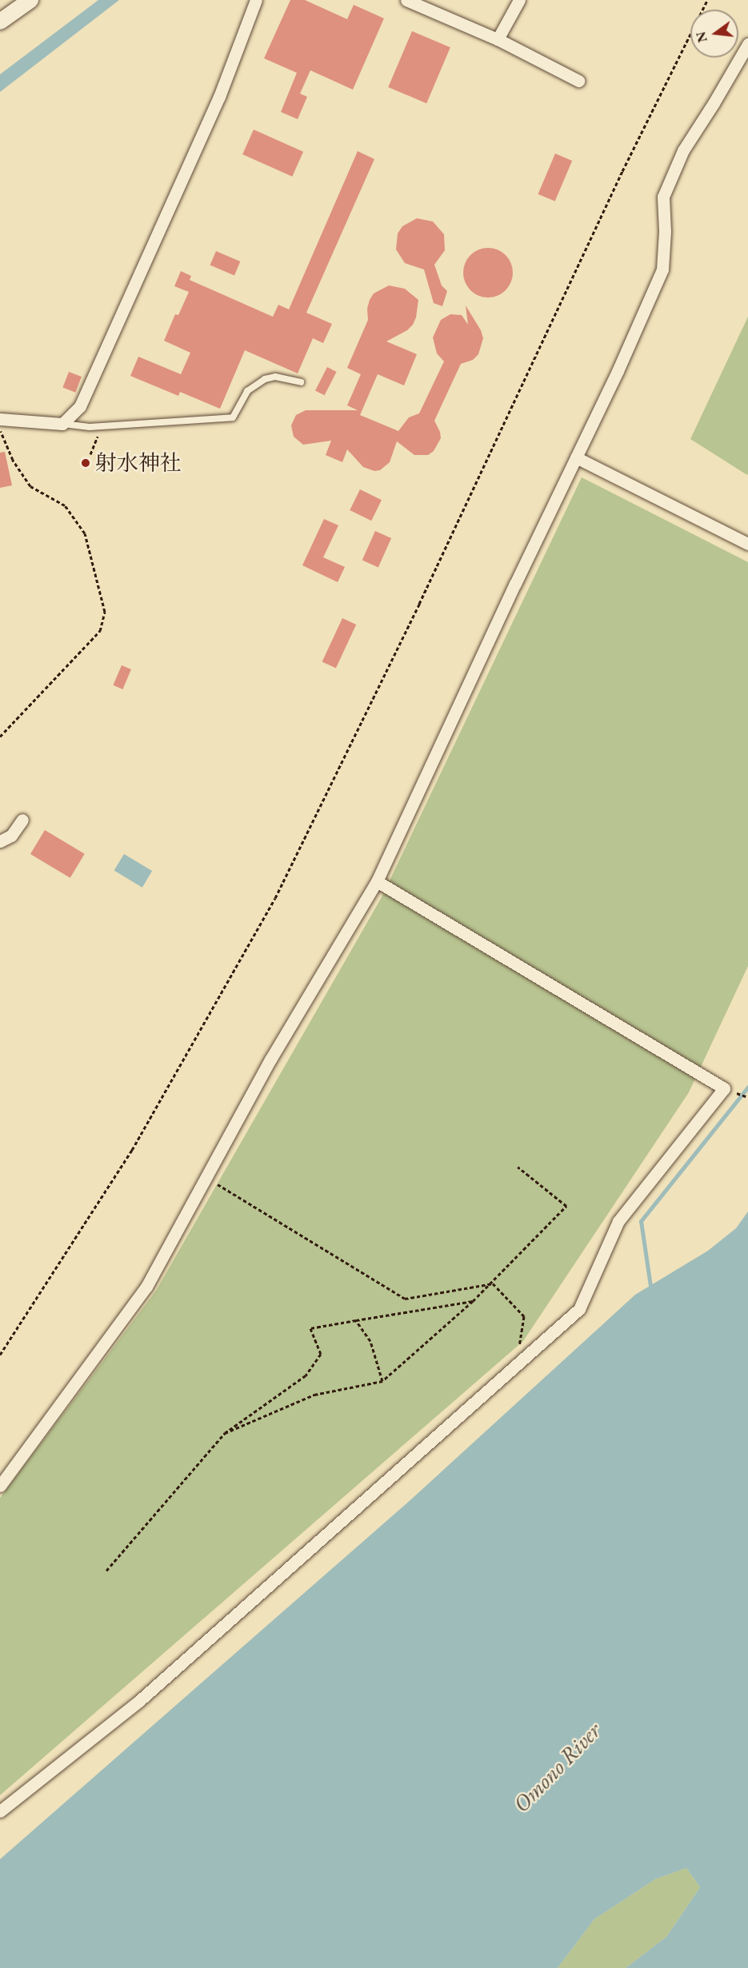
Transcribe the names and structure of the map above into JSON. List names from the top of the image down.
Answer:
{
  "water": ["Omono River"],
  "places": ["射水神社"],
  "north": "left"
}
